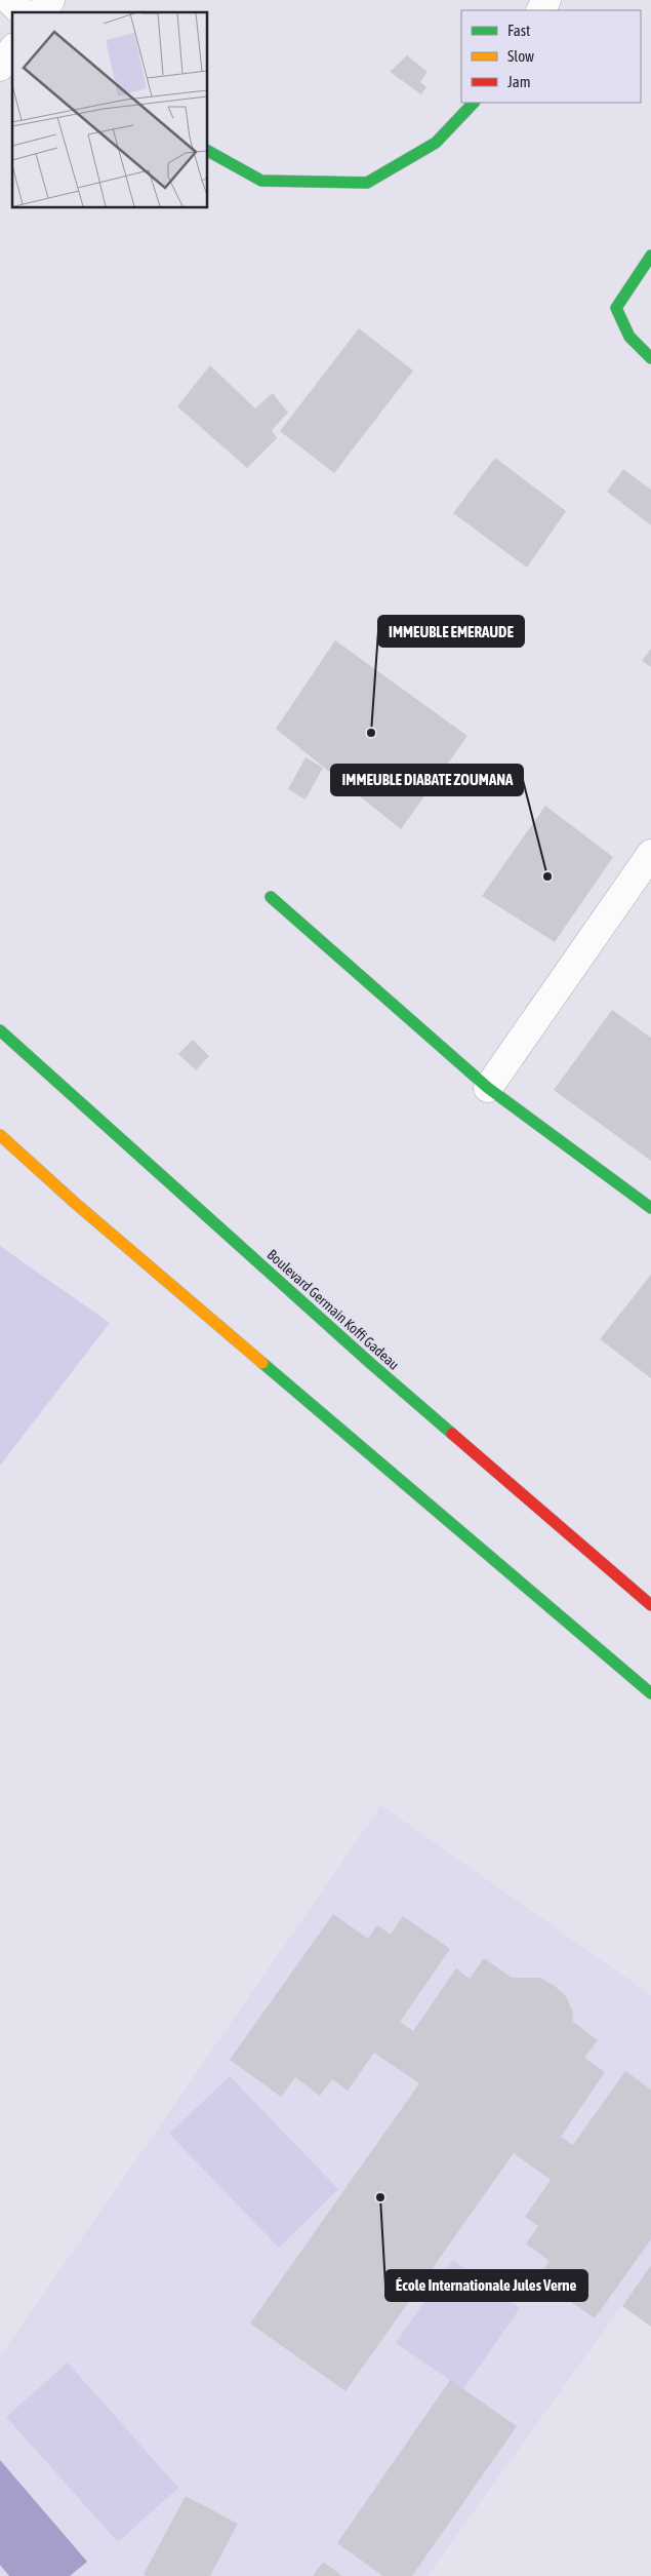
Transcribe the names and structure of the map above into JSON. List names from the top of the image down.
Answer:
{
  "streets": {
    "main road": ["Boulevard Germain Koffi Gadeau"]
  },
  "places": ["IMMEUBLE EMERAUDE", "IMMEUBLE DIABATE ZOUMANA", "École Internationale Jules Verne"],
  "legend": ["Fast", "Slow", "Jam"]
}
